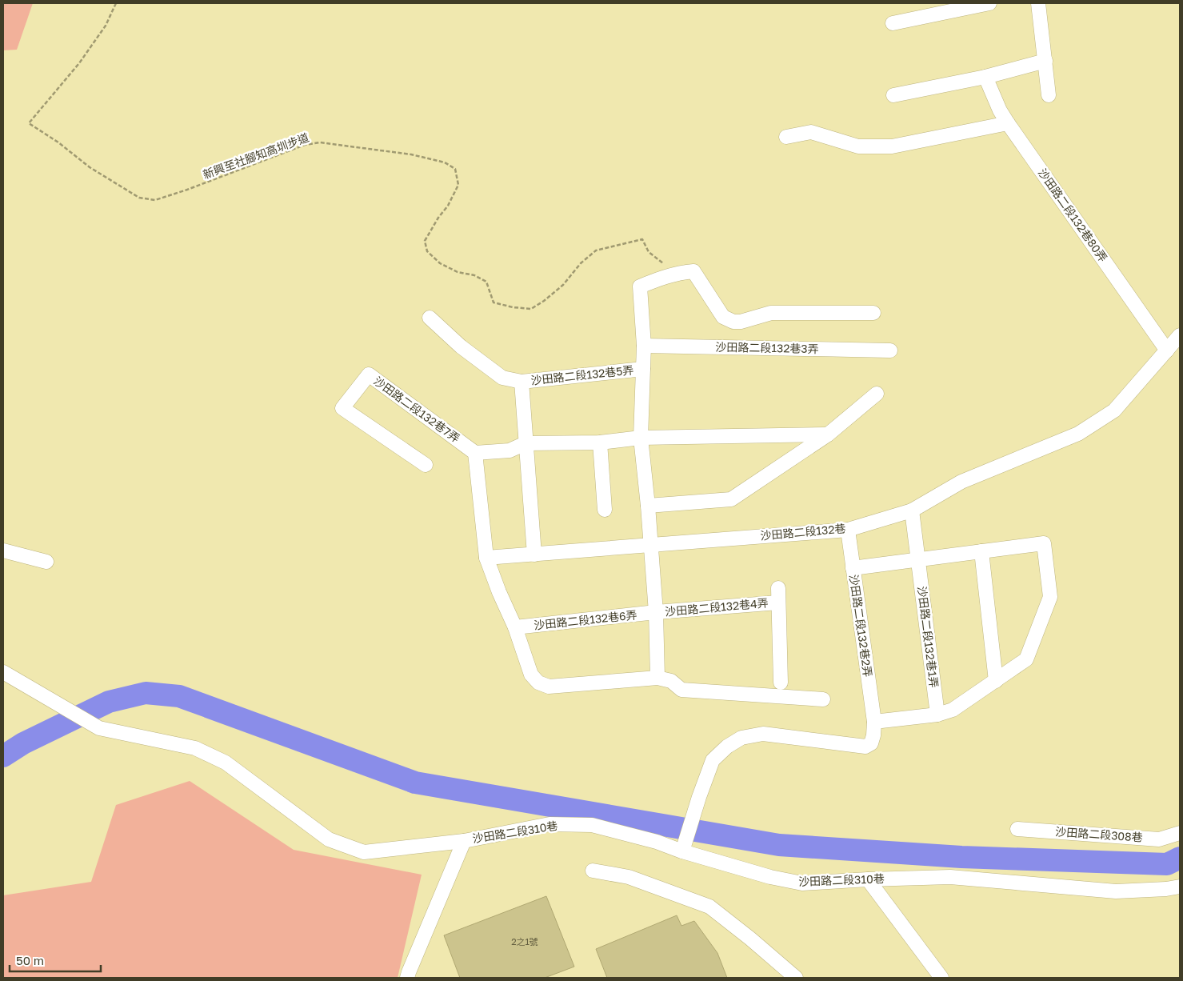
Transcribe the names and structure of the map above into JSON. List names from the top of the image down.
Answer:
{
  "streets": {
    "street": [
      "沙田路二段132巷80弄",
      "沙田路二段132巷3弄",
      "沙田路二段132巷5弄",
      "沙田路二段132巷7弄",
      "沙田路二段132巷",
      "沙田路二段132巷4弄",
      "沙田路二段132巷6弄",
      "沙田路二段132巷2弄",
      "沙田路二段132巷1弄",
      "沙田路二段310巷",
      "沙田路二段308巷"
    ],
    "path": ["新興至社腳知高圳步道"]
  },
  "crossings": [
    ["沙田路二段132巷80弄", "沙田路二段132巷"],
    ["沙田路二段132巷5弄", "沙田路二段132巷"],
    ["沙田路二段132巷", "沙田路二段132巷2弄"],
    ["沙田路二段132巷", "沙田路二段132巷1弄"],
    ["沙田路二段132巷4弄", "沙田路二段132巷6弄"],
    ["沙田路二段132巷2弄", "沙田路二段310巷"]
  ],
  "house_numbers": ["2之1號"],
  "scale_bar": "50 m"
}
